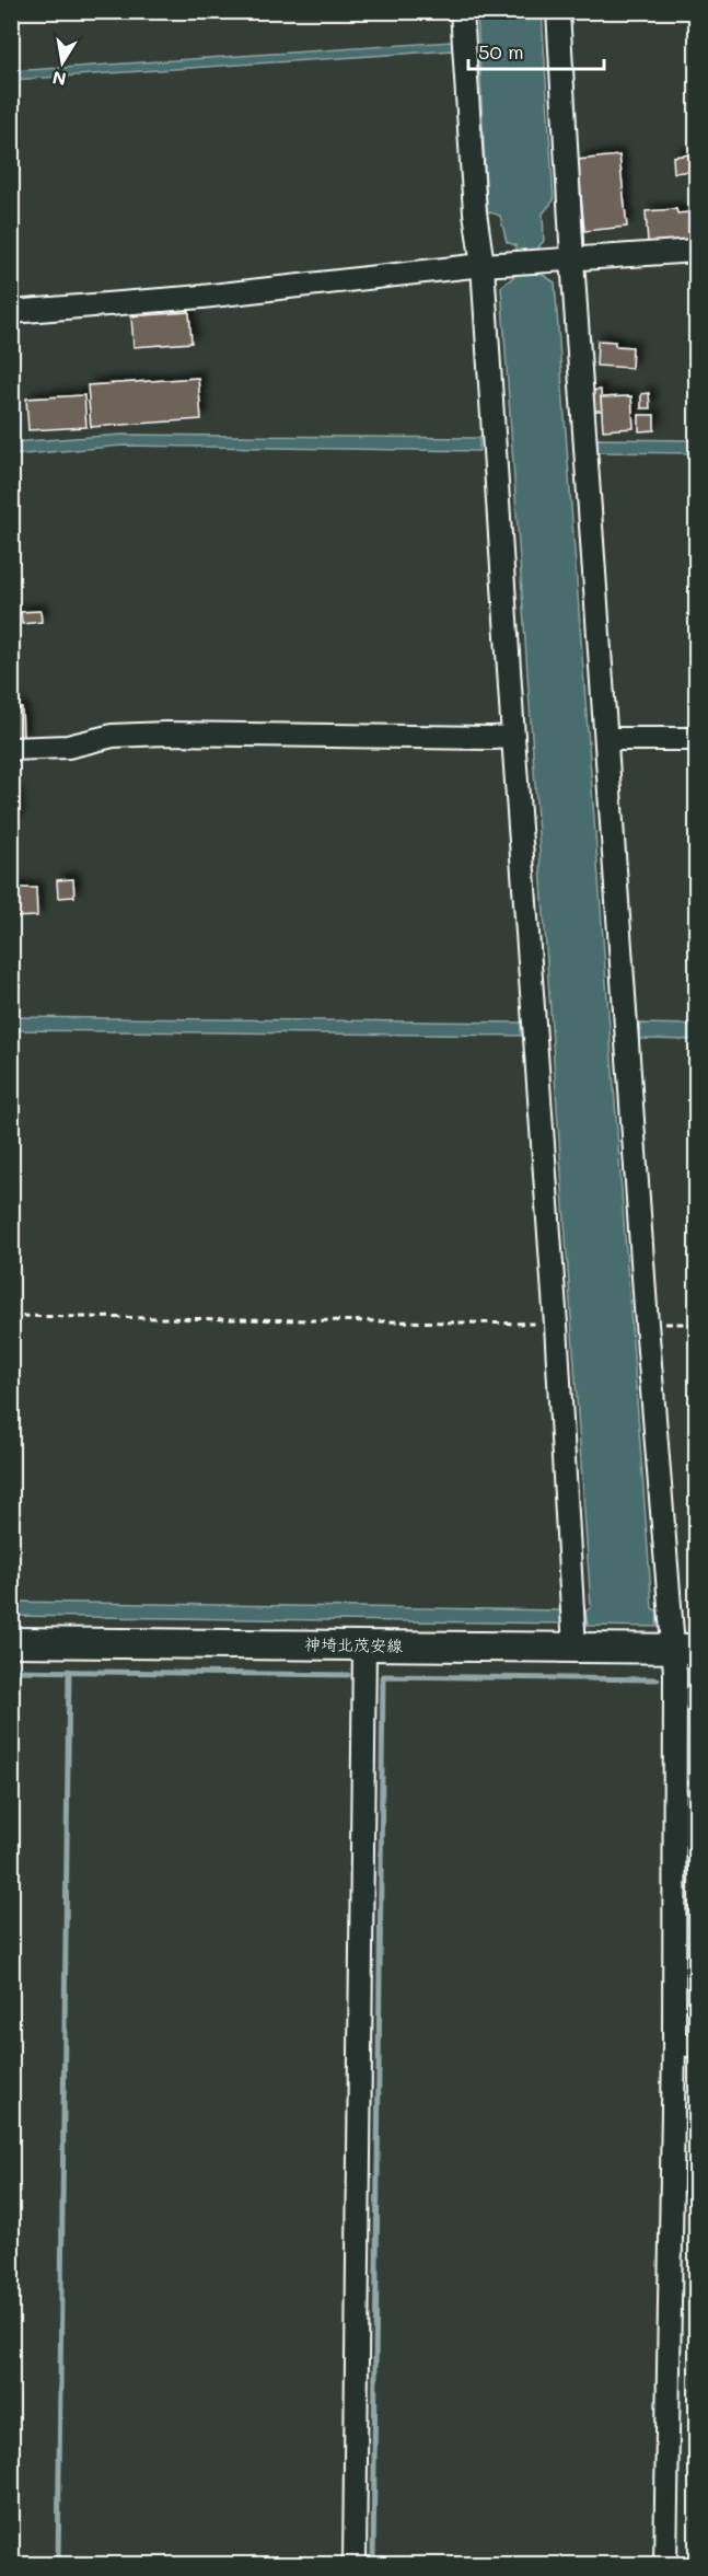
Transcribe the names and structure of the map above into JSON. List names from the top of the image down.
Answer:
{
  "streets": {
    "main road": ["神埼北茂安線"]
  },
  "scale_bar": "50 m",
  "north": "bottom"
}
